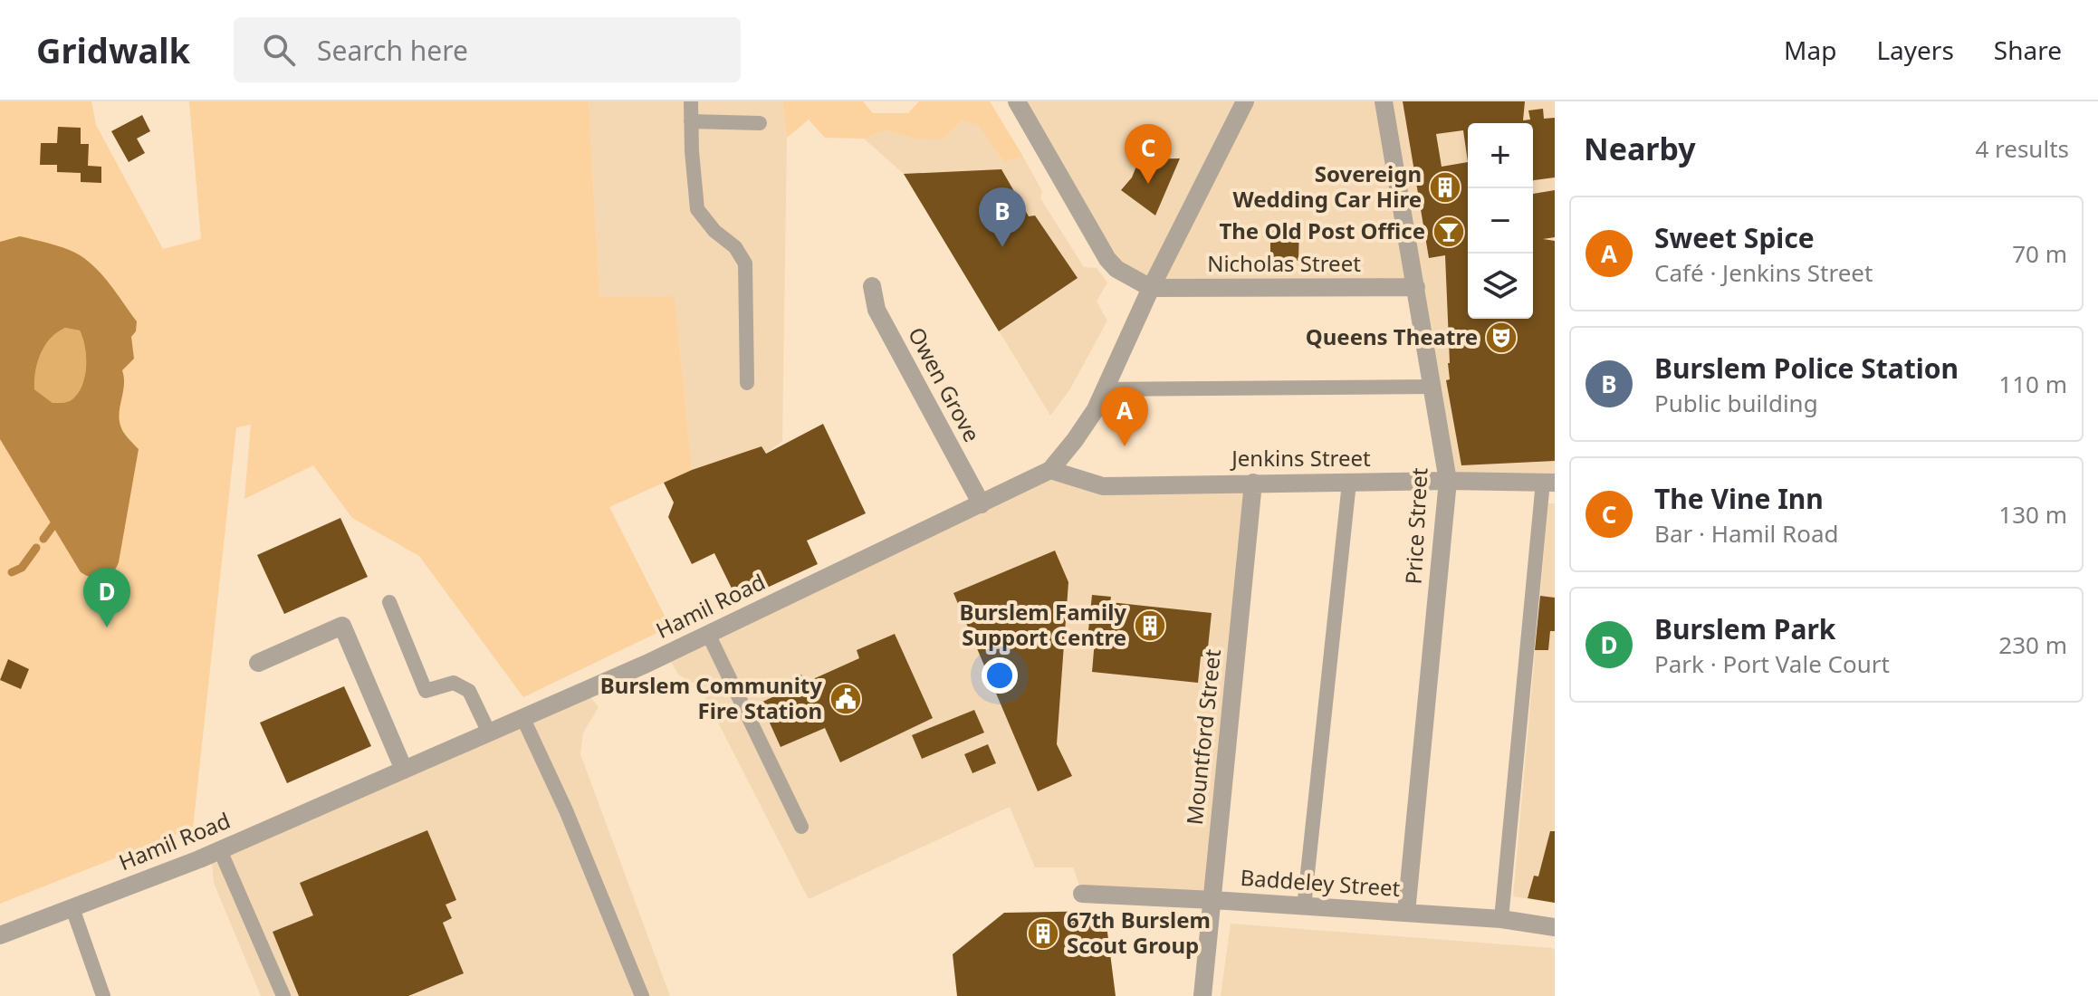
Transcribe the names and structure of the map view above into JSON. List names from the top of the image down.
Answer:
{
  "streets": {
    "street": [
      "Nicholas Street",
      "Owen Grove",
      "Jenkins Street",
      "Price Street",
      "Hamil Road",
      "Mountford Street",
      "Baddeley Street"
    ]
  },
  "crossings": [
    ["Nicholas Street", "Price Street"],
    ["Nicholas Street", "Hamil Road"],
    ["Owen Grove", "Hamil Road"],
    ["Jenkins Street", "Price Street"],
    ["Jenkins Street", "Hamil Road"],
    ["Jenkins Street", "Mountford Street"],
    ["Price Street", "Baddeley Street"],
    ["Mountford Street", "Baddeley Street"]
  ],
  "places": {
    "building": ["Sovereign Wedding Car Hire", "Burslem Family Support Centre", "67th Burslem Scout Group"],
    "bar": ["The Old Post Office"],
    "theatre": ["Queens Theatre"],
    "public building": ["Burslem Community Fire Station"]
  },
  "page": {
    "header": "Gridwalk",
    "search": "Search here",
    "nav": ["Map", "Layers", "Share"],
    "heading": ["Nearby", "4 results"],
    "map_buttons": ["+", "−"],
    "pins": [
      "C",
      "B",
      "A",
      "D"
    ],
    "list": [
      {
        "mark": "A",
        "name": "Sweet Spice",
        "note": "Café · Jenkins Street",
        "value": "70 m"
      },
      {
        "mark": "B",
        "name": "Burslem Police Station",
        "note": "Public building",
        "value": "110 m"
      },
      {
        "mark": "C",
        "name": "The Vine Inn",
        "note": "Bar · Hamil Road",
        "value": "130 m"
      },
      {
        "mark": "D",
        "name": "Burslem Park",
        "note": "Park · Port Vale Court",
        "value": "230 m"
      }
    ]
  }
}
